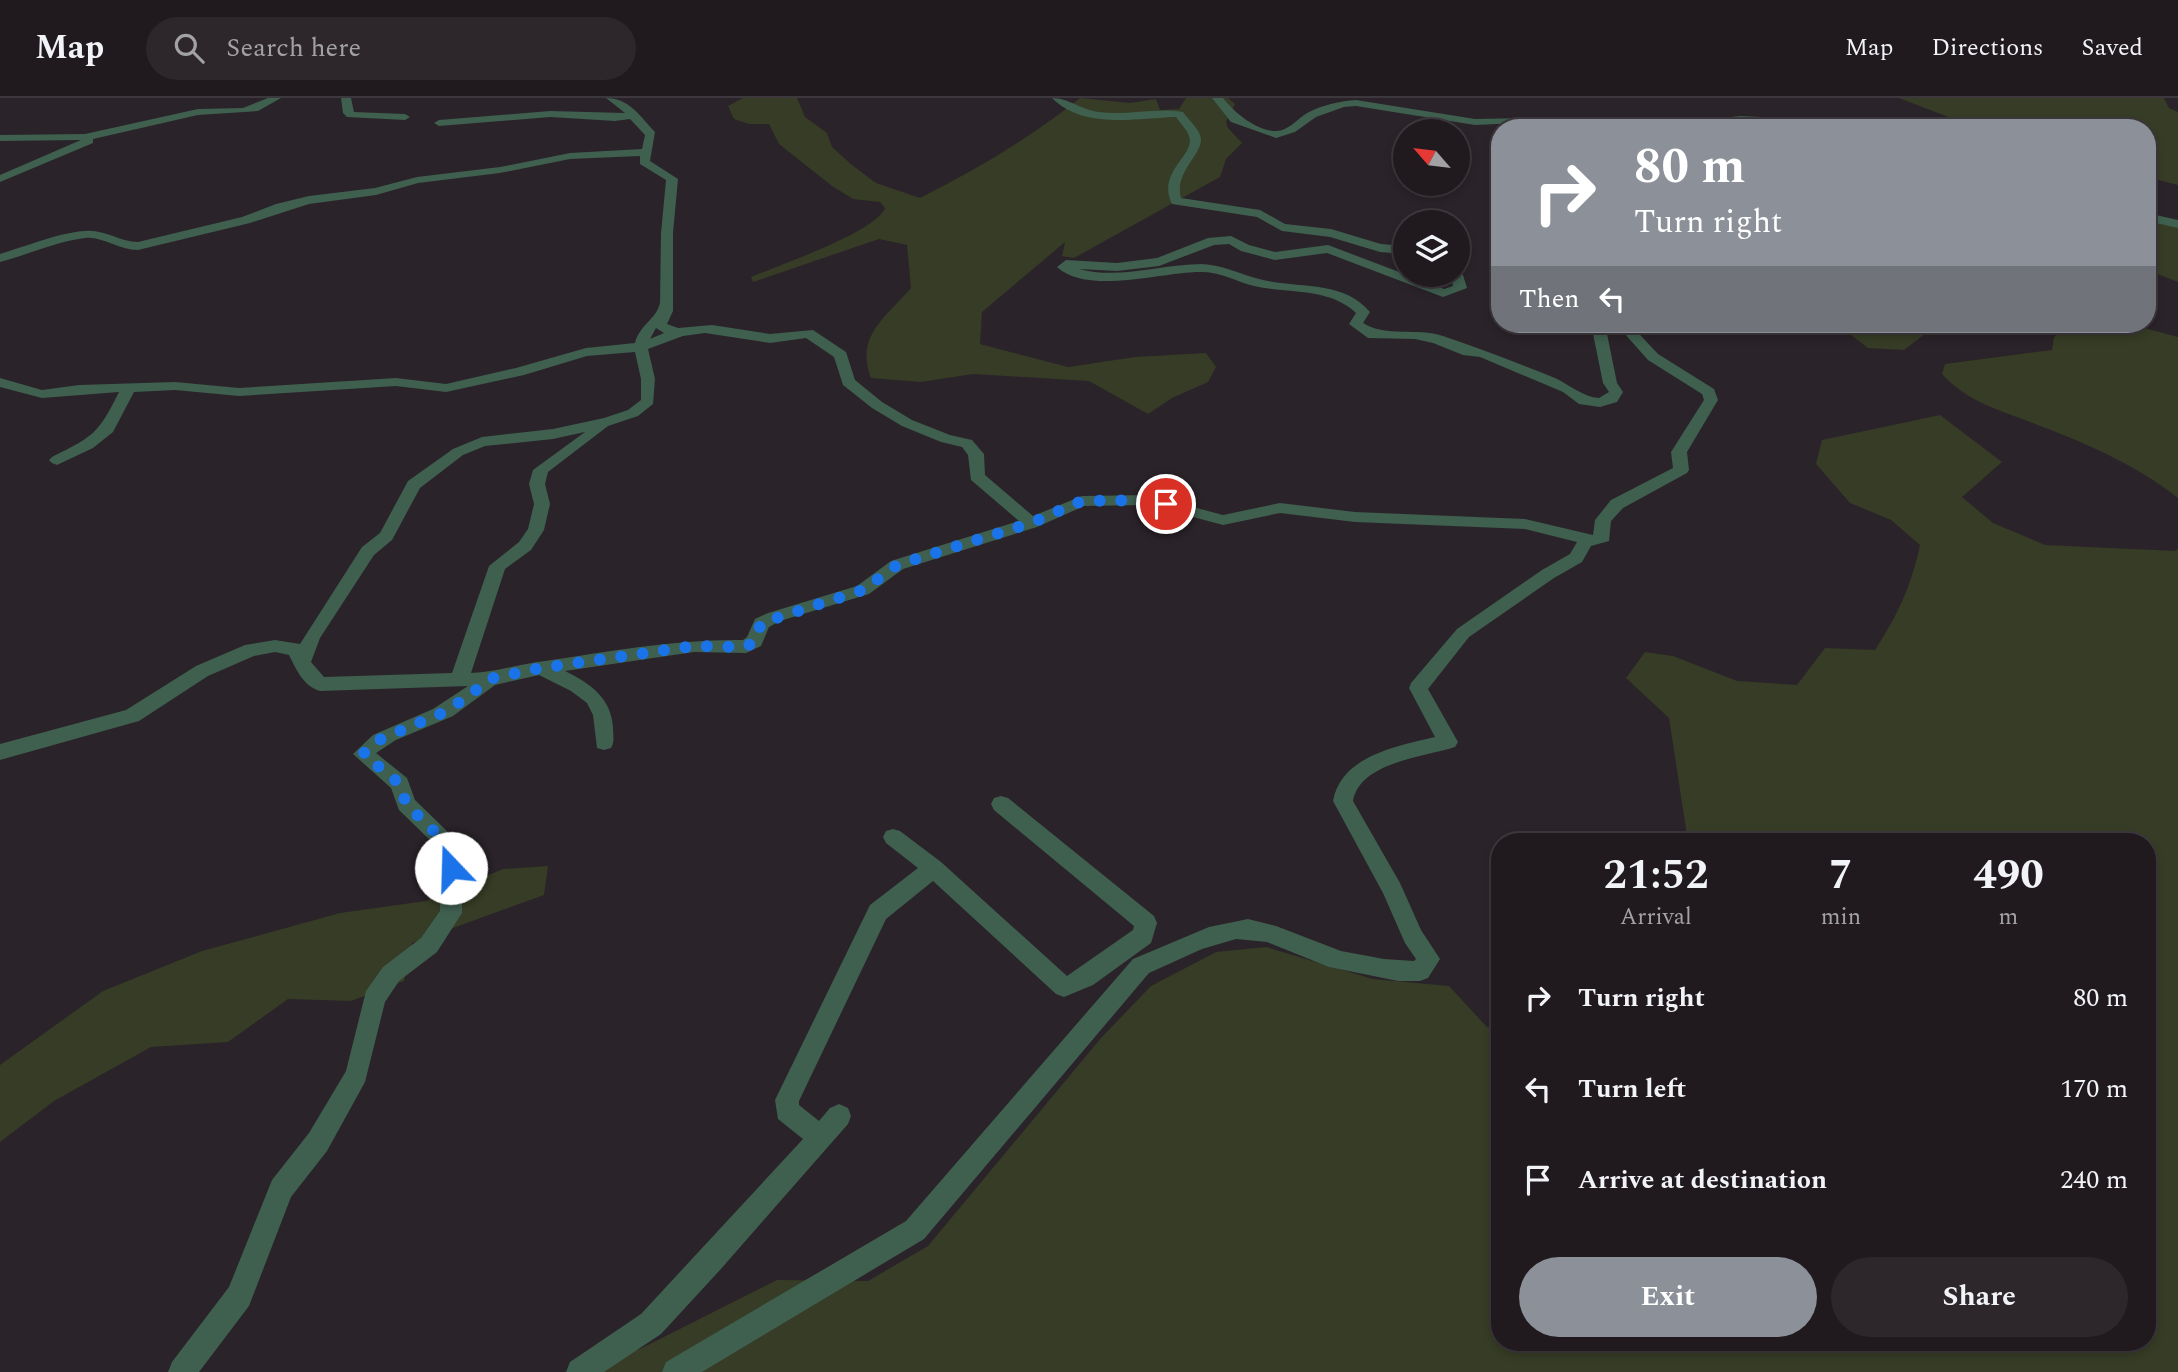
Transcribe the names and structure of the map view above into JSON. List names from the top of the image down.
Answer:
{
  "north": "top left",
  "page": {
    "header": "Map",
    "search": "Search here",
    "nav": ["Map", "Directions", "Saved"],
    "turn": ["80 m", "Turn right"],
    "then": "Then",
    "eta": [
      "21:52",
      "Arrival",
      "7",
      "min",
      "490",
      "m"
    ],
    "list": [
      {
        "name": "Turn right",
        "value": "80 m"
      },
      {
        "name": "Turn left",
        "value": "170 m"
      },
      {
        "name": "Arrive at destination",
        "value": "240 m"
      }
    ],
    "buttons": ["Exit", "Share"]
  }
}
